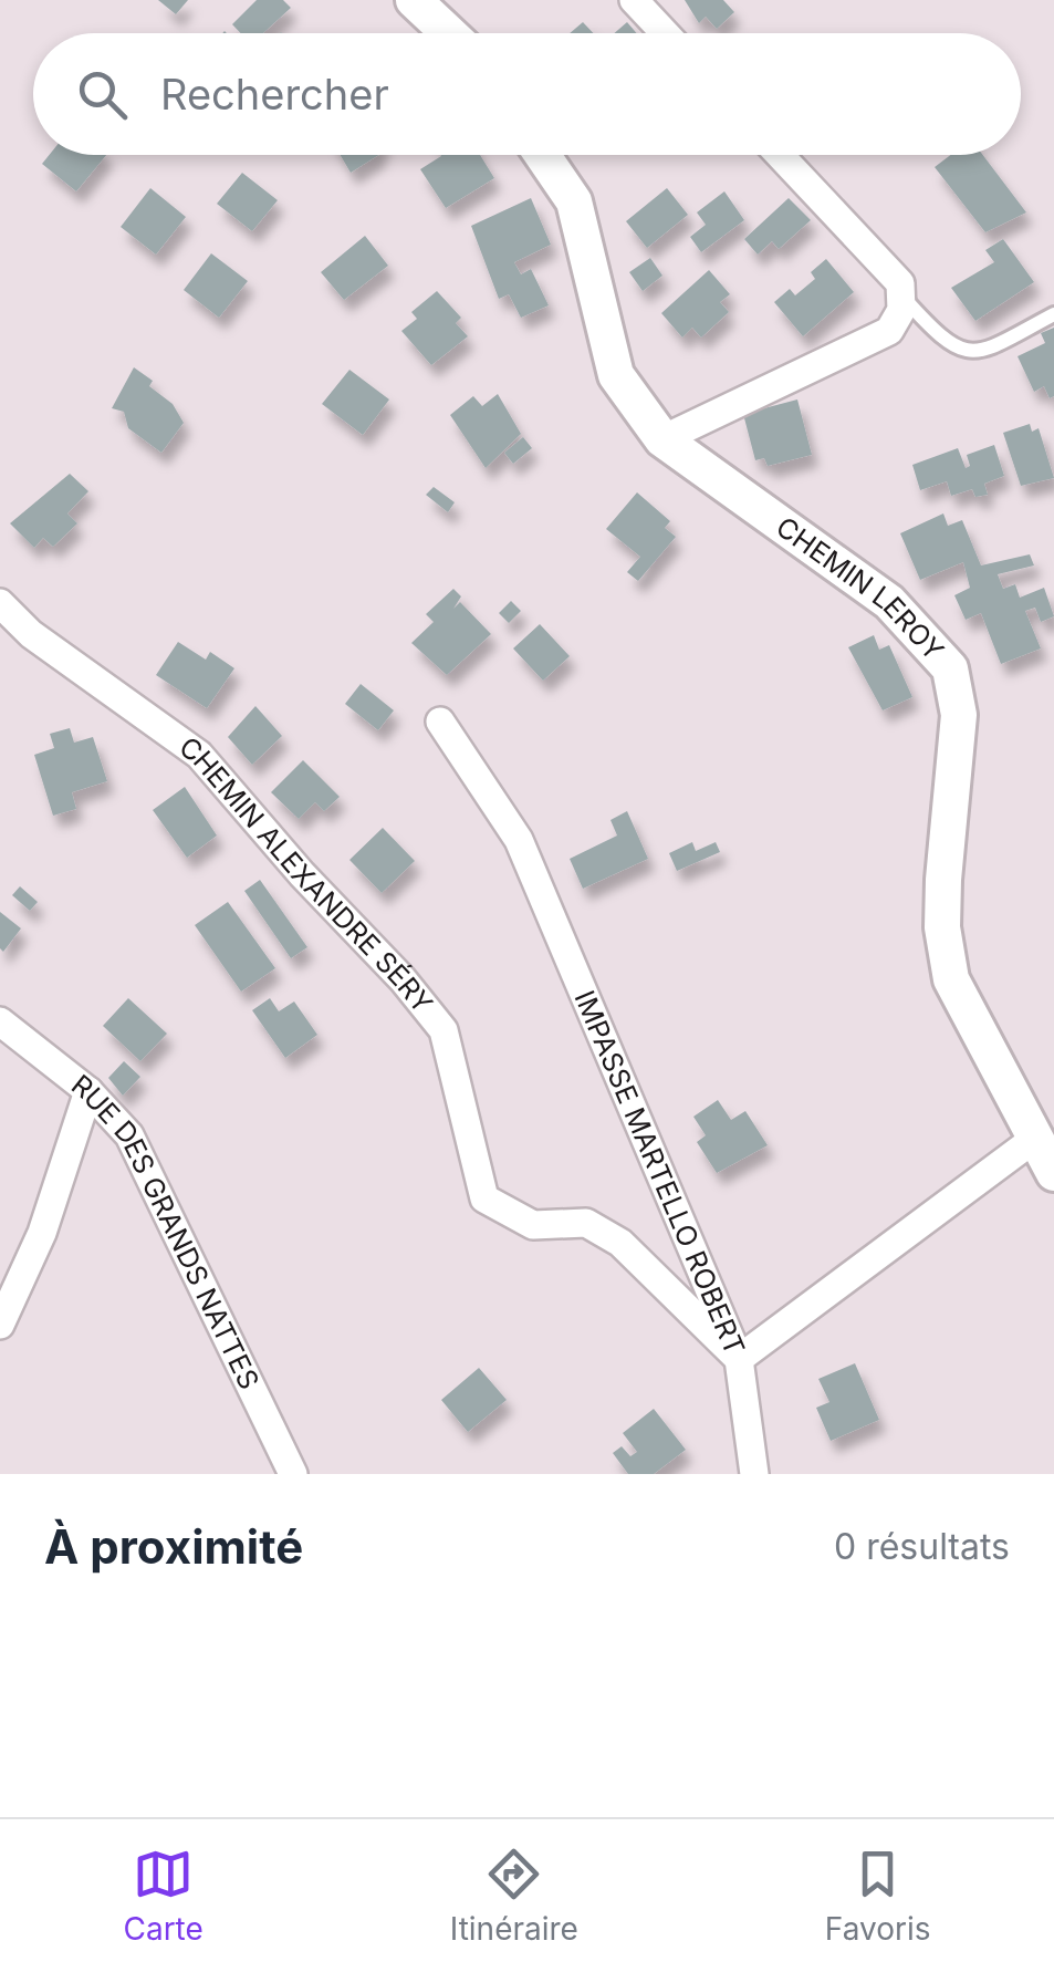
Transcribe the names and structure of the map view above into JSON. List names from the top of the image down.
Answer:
{
  "streets": {
    "street": [
      "CHEMIN LEROY",
      "CHEMIN ALEXANDRE SÉRY",
      "IMPASSE MARTELLO ROBERT",
      "RUE DES GRANDS NATTES"
    ]
  },
  "crossings": [
    ["CHEMIN LEROY", "IMPASSE MARTELLO ROBERT"],
    ["CHEMIN ALEXANDRE SÉRY", "IMPASSE MARTELLO ROBERT"]
  ],
  "page": {
    "search": "Rechercher",
    "heading": ["À proximité", "0 résultats"],
    "nav": ["Carte", "Itinéraire", "Favoris"]
  }
}
